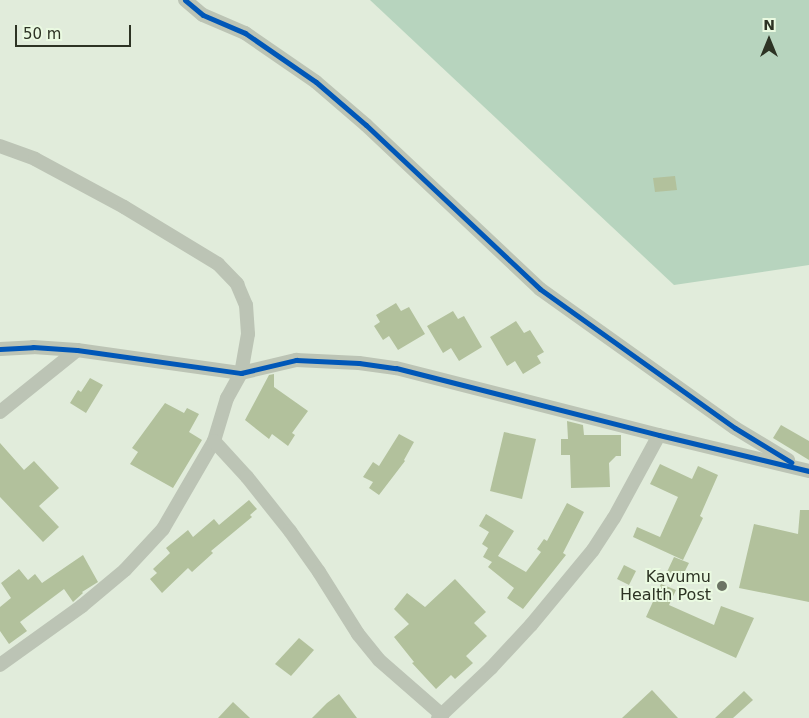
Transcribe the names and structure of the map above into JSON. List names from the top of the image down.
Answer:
{
  "places": ["Kavumu Health Post"],
  "scale_bar": "50 m",
  "north": "top"
}
